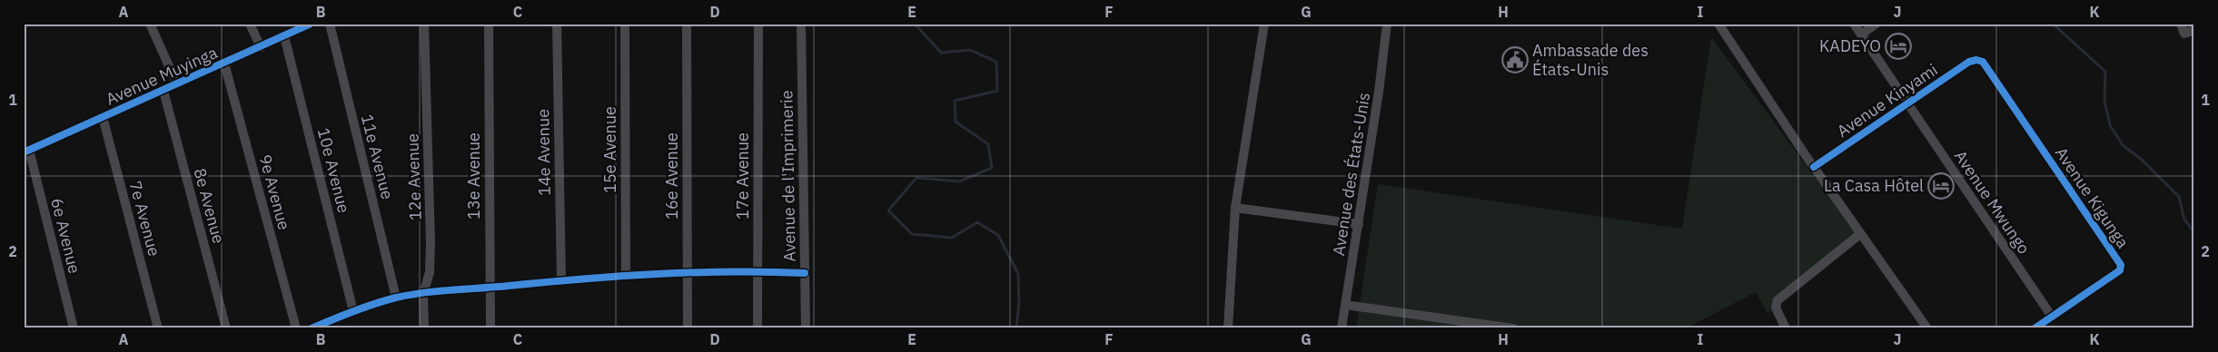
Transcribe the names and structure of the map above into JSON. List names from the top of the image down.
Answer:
{
  "streets": {
    "street": [
      "Avenue Muyinga",
      "Avenue Kinyami",
      "15e Avenue",
      "14e Avenue",
      "11e Avenue",
      "10e Avenue",
      "Avenue des États-Unis",
      "13e Avenue",
      "16e Avenue",
      "17e Avenue",
      "Avenue de l'Imprimerie",
      "12e Avenue",
      "9e Avenue",
      "Avenue Kigunga",
      "Avenue Mwungo",
      "8e Avenue",
      "7e Avenue",
      "6e Avenue"
    ]
  },
  "crossings": [
    ["Avenue Muyinga", "10e Avenue"],
    ["Avenue Muyinga", "9e Avenue"],
    ["Avenue Muyinga", "8e Avenue"],
    ["Avenue Muyinga", "7e Avenue"],
    ["Avenue Muyinga", "6e Avenue"],
    ["Avenue Kinyami", "Avenue Kigunga"],
    ["Avenue Kinyami", "Avenue Mwungo"],
    ["Avenue Kigunga", "Avenue Mwungo"]
  ],
  "places": {
    "hotel": ["KADEYO", "La Casa Hôtel"],
    "public building": ["Ambassade des États-Unis"]
  },
  "grid": {
    "columns": [
      "A",
      "B",
      "C",
      "D",
      "E",
      "F",
      "G",
      "H",
      "I",
      "J",
      "K"
    ],
    "rows": ["1", "2"]
  }
}
